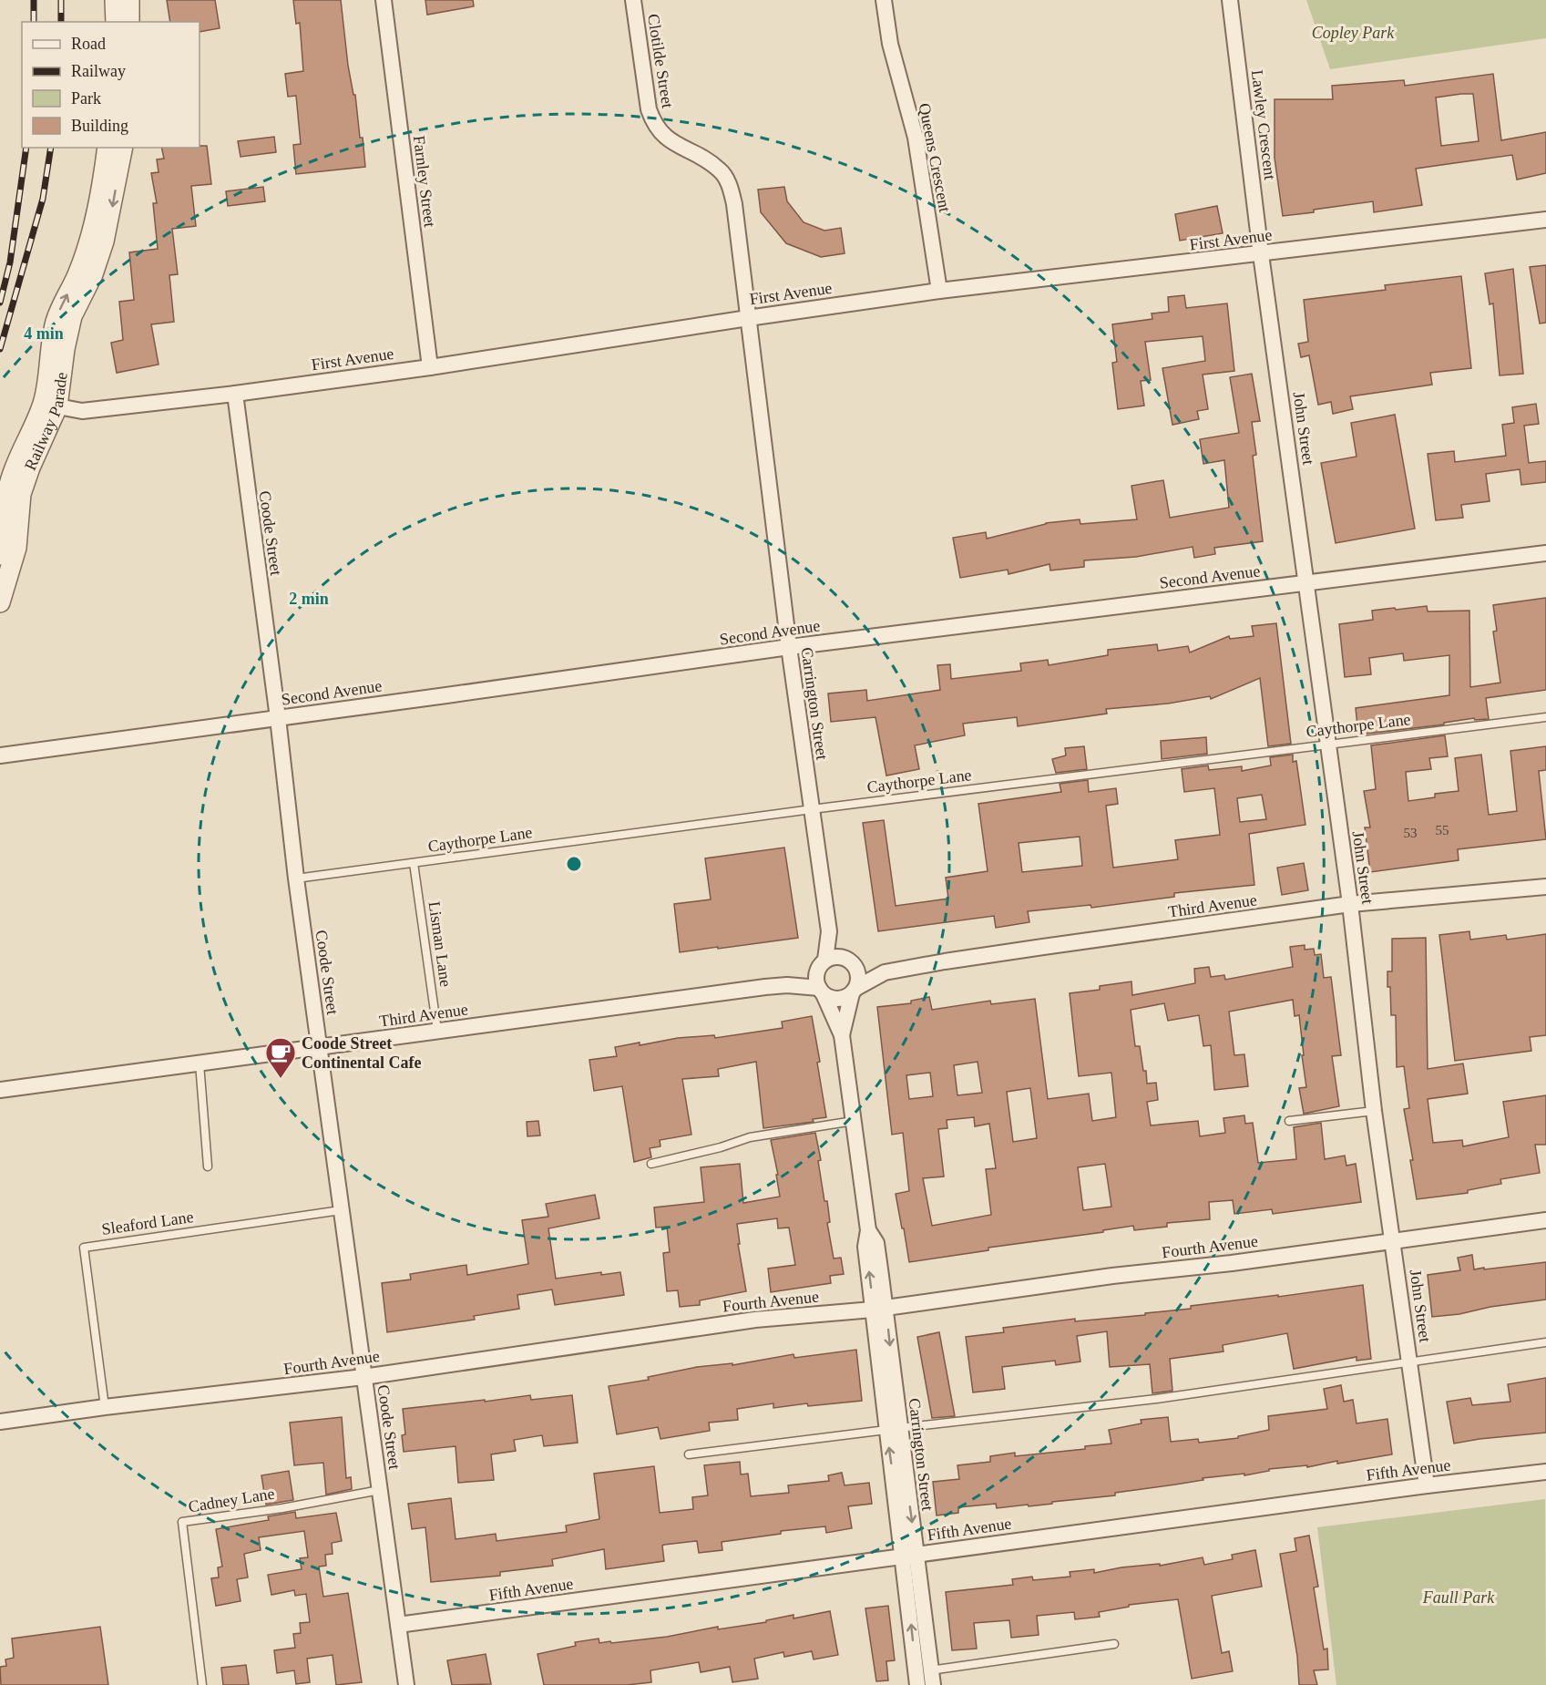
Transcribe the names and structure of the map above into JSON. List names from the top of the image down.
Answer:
{
  "streets": {
    "street": [
      "Clotilde Street",
      "Lawley Crescent",
      "Queens Crescent",
      "Farnley Street",
      "First Avenue",
      "Railway Parade",
      "John Street",
      "Coode Street",
      "Second Avenue",
      "Carrington Street",
      "Third Avenue",
      "Fourth Avenue",
      "Fifth Avenue"
    ],
    "lane": [
      "Caythorpe Lane",
      "Lisman Lane",
      "Sleaford Lane",
      "Cadney Lane"
    ]
  },
  "crossings": [
    ["Clotilde Street", "First Avenue"],
    ["Clotilde Street", "Carrington Street"],
    ["Lawley Crescent", "First Avenue"],
    ["Lawley Crescent", "John Street"],
    ["Queens Crescent", "First Avenue"],
    ["Farnley Street", "First Avenue"],
    ["First Avenue", "Railway Parade"],
    ["First Avenue", "John Street"],
    ["First Avenue", "Coode Street"],
    ["First Avenue", "Carrington Street"],
    ["John Street", "Second Avenue"],
    ["John Street", "Caythorpe Lane"],
    ["John Street", "Third Avenue"],
    ["John Street", "Fourth Avenue"],
    ["John Street", "Fifth Avenue"],
    ["Coode Street", "Second Avenue"],
    ["Coode Street", "Caythorpe Lane"],
    ["Coode Street", "Third Avenue"],
    ["Coode Street", "Sleaford Lane"],
    ["Coode Street", "Fourth Avenue"],
    ["Coode Street", "Fifth Avenue"],
    ["Coode Street", "Cadney Lane"],
    ["Second Avenue", "Carrington Street"],
    ["Carrington Street", "Caythorpe Lane"],
    ["Carrington Street", "Third Avenue"],
    ["Carrington Street", "Fourth Avenue"],
    ["Carrington Street", "Fifth Avenue"],
    ["Caythorpe Lane", "Lisman Lane"],
    ["Third Avenue", "Lisman Lane"],
    ["Sleaford Lane", "Fourth Avenue"]
  ],
  "parks": ["Copley Park", "Faull Park"],
  "places": {
    "cafe": ["Coode Street Continental Cafe"]
  },
  "house_numbers": ["55", "53"],
  "legend": [
    "Road",
    "Railway",
    "Park",
    "Building"
  ],
  "rings": ["4 min", "2 min"]
}
